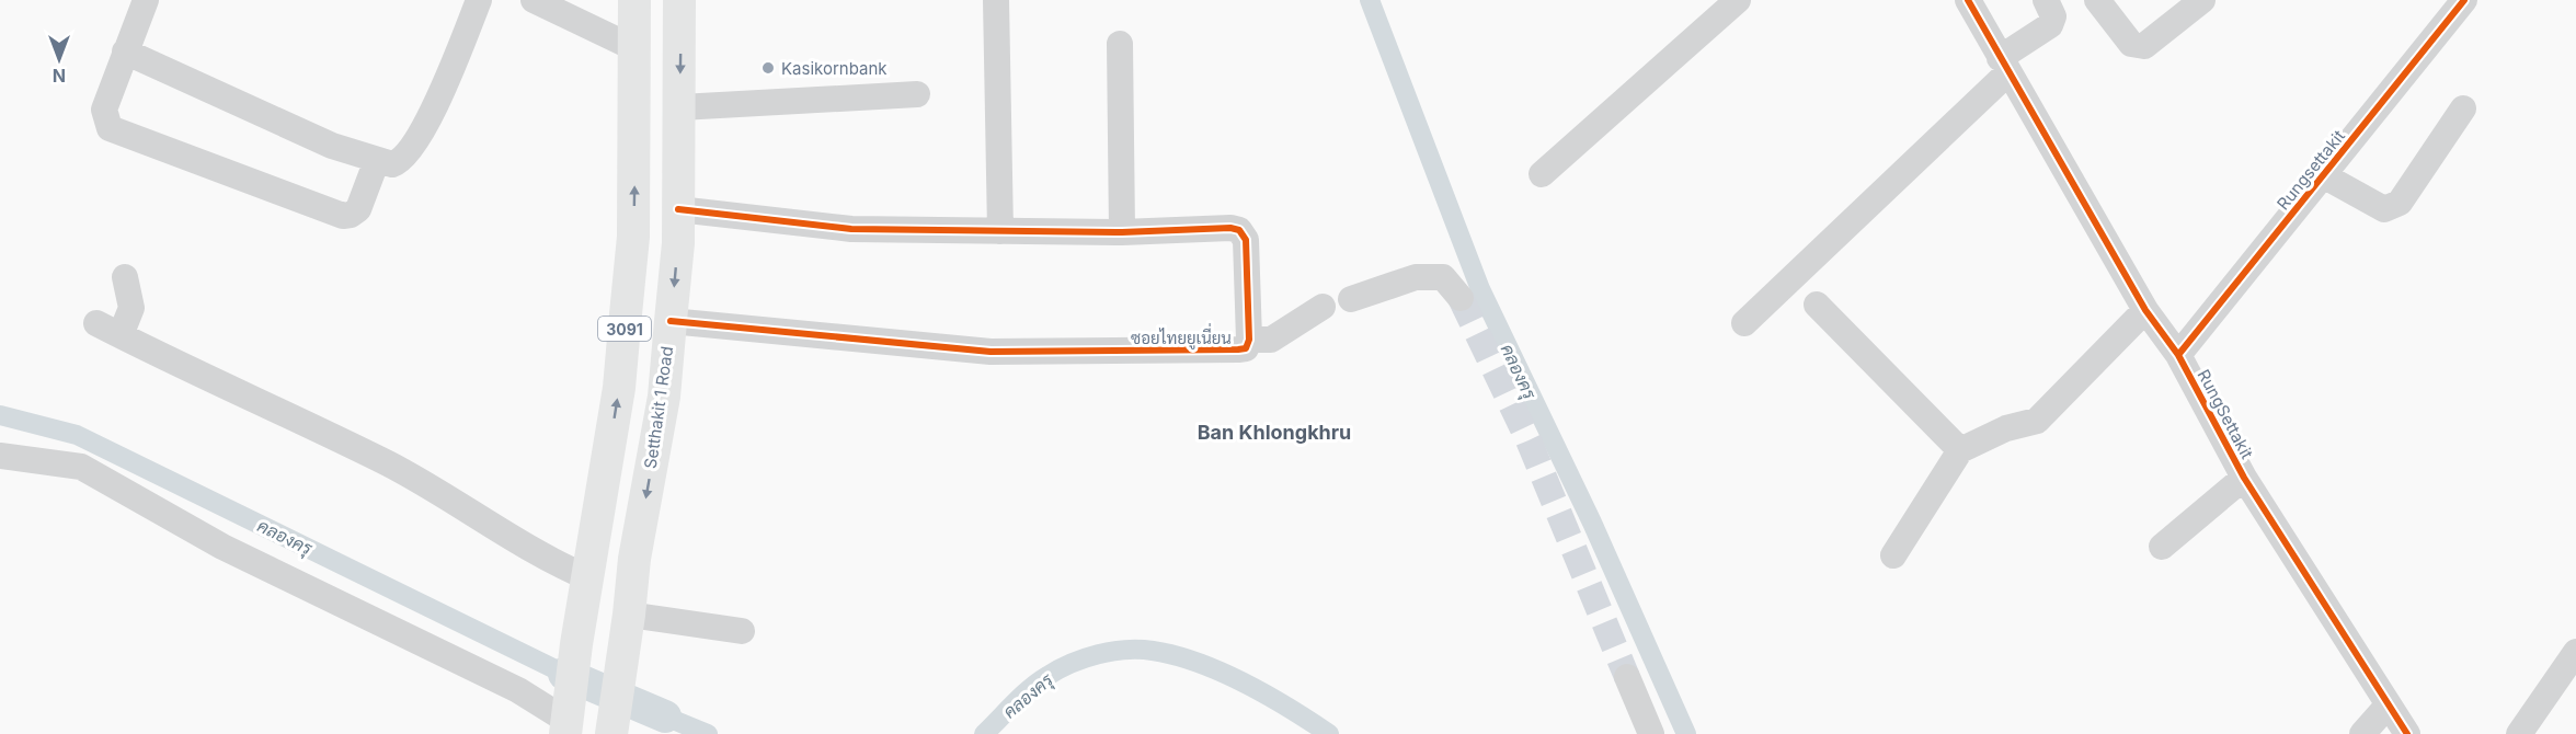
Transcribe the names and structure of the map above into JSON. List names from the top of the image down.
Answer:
{
  "streets": {
    "main road": ["3091", "Setthakit 1 Road"],
    "street": ["Rungsettakit", "ซอยไทยยูเนี่ยน", "RungSettakit"]
  },
  "crossings": [
    ["Rungsettakit", "RungSettakit"],
    ["ซอยไทยยูเนี่ยน", "Setthakit 1 Road"]
  ],
  "districts": ["Ban Khlongkhru"],
  "water": ["คลองครุ"],
  "places": ["Kasikornbank"],
  "north": "bottom"
}
